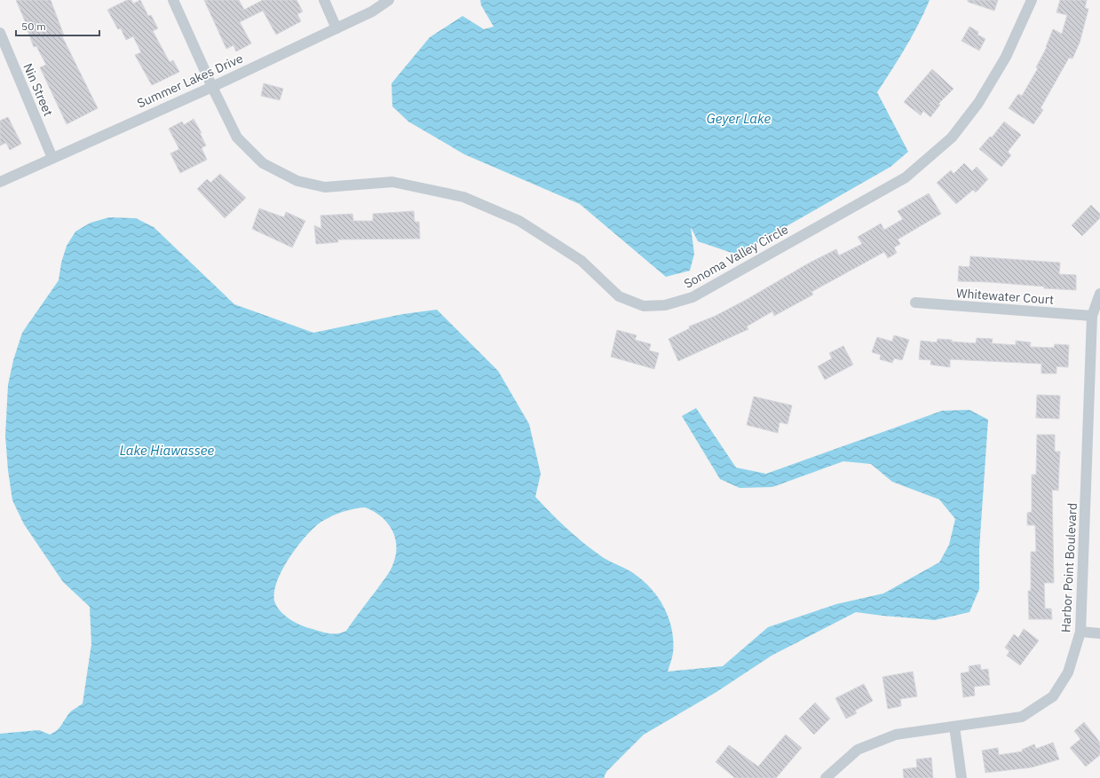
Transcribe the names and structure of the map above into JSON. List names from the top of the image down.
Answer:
{
  "streets": {
    "street": [
      "Summer Lakes Drive",
      "Nin Street",
      "Sonoma Valley Circle",
      "Whitewater Court",
      "Harbor Point Boulevard"
    ]
  },
  "crossings": [
    ["Summer Lakes Drive", "Nin Street"],
    ["Summer Lakes Drive", "Sonoma Valley Circle"],
    ["Whitewater Court", "Harbor Point Boulevard"]
  ],
  "water": ["Geyer Lake", "Lake Hiawassee"],
  "scale_bar": "50 m"
}
